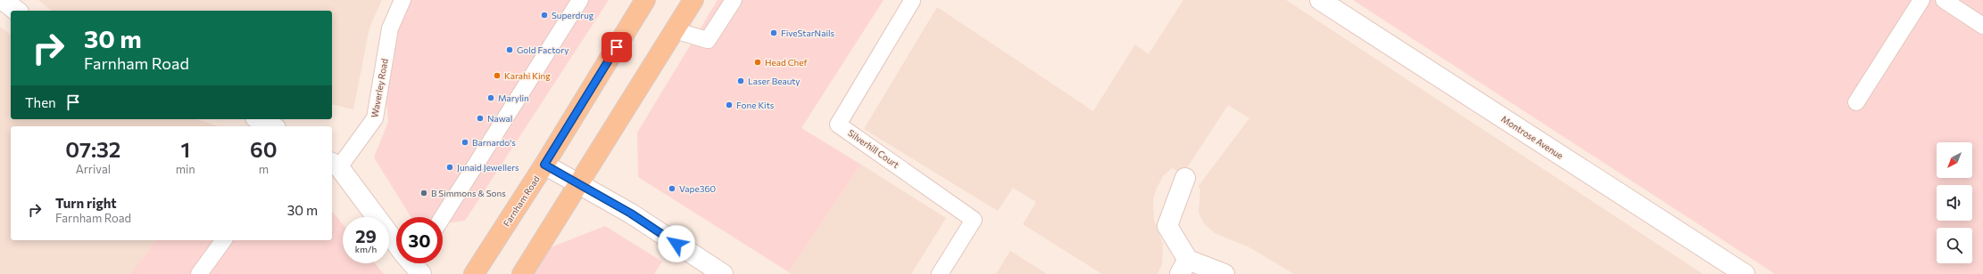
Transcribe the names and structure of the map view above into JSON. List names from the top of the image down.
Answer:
{
  "streets": {
    "main road": ["Farnham Road"],
    "street": ["Montrose Avenue"],
    "lane": ["Waverley Road", "Silverhill Court"]
  },
  "places": [
    "Superdrug",
    "FiveStarNails",
    "Gold Factory",
    "Head Chef",
    "Karahi King",
    "Laser Beauty",
    "Marylin",
    "Fone Kits",
    "Nawal",
    "Barnardo's",
    "Junaid Jewellers",
    "Vape360",
    "B Simmons & Sons"
  ],
  "north": "bottom left",
  "page": {
    "turn": ["30 m", "Farnham Road"],
    "then": "Then",
    "eta": [
      "07:32",
      "Arrival",
      "1",
      "min",
      "60",
      "m"
    ],
    "list": [
      {
        "name": "Turn right",
        "note": "Farnham Road",
        "value": "30 m"
      }
    ],
    "speed": "29 km/h",
    "limit": "30"
  }
}
